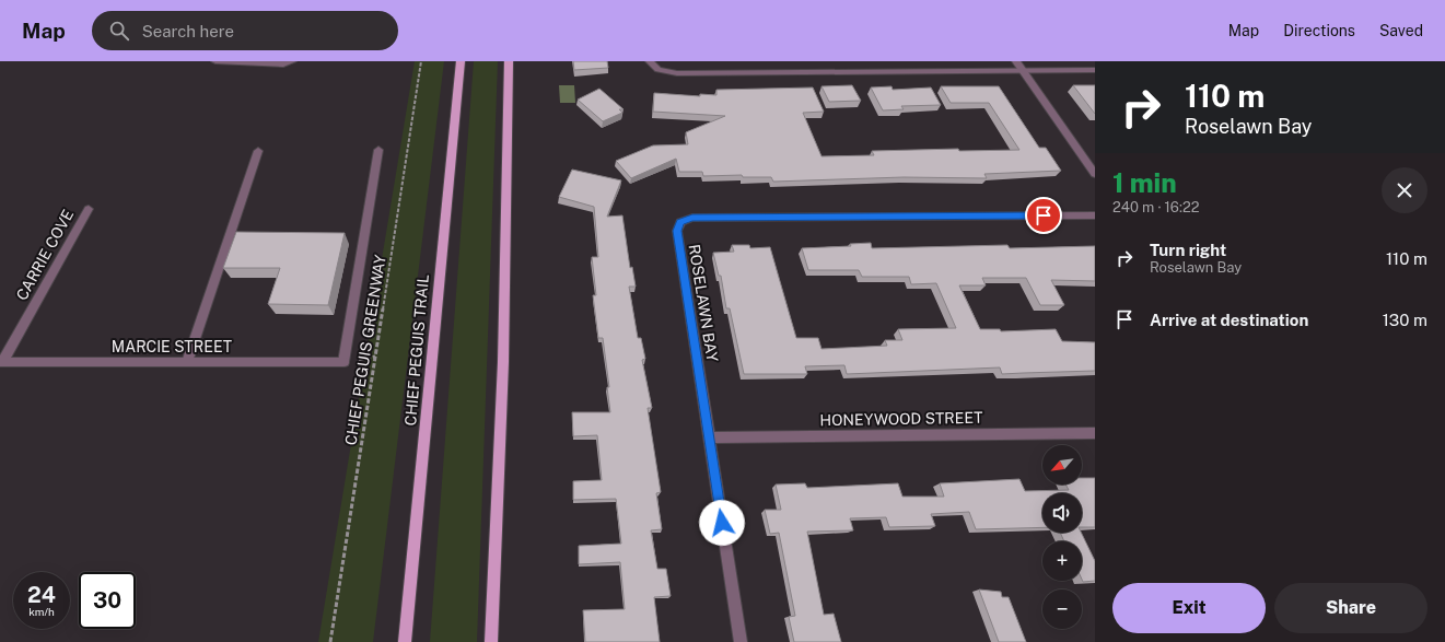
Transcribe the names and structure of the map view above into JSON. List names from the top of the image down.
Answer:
{
  "streets": {
    "main road": ["CHIEF PEGUIS TRAIL"],
    "street": [
      "CARRIE COVE",
      "ROSELAWN BAY",
      "MARCIE STREET",
      "HONEYWOOD STREET"
    ],
    "path": ["CHIEF PEGUIS GREENWAY"]
  },
  "crossings": [
    ["CARRIE COVE", "MARCIE STREET"],
    ["ROSELAWN BAY", "HONEYWOOD STREET"]
  ],
  "north": "bottom left",
  "page": {
    "header": "Map",
    "search": "Search here",
    "nav": ["Map", "Directions", "Saved"],
    "turn": ["110 m", "Roselawn Bay"],
    "heading": ["1 min", "240 m · 16:22"],
    "list": [
      {
        "name": "Turn right",
        "note": "Roselawn Bay",
        "value": "110 m"
      },
      {
        "name": "Arrive at destination",
        "value": "130 m"
      }
    ],
    "map_buttons": ["+", "−"],
    "speed": "24 km/h",
    "limit": "30",
    "buttons": ["Exit", "Share"]
  }
}
